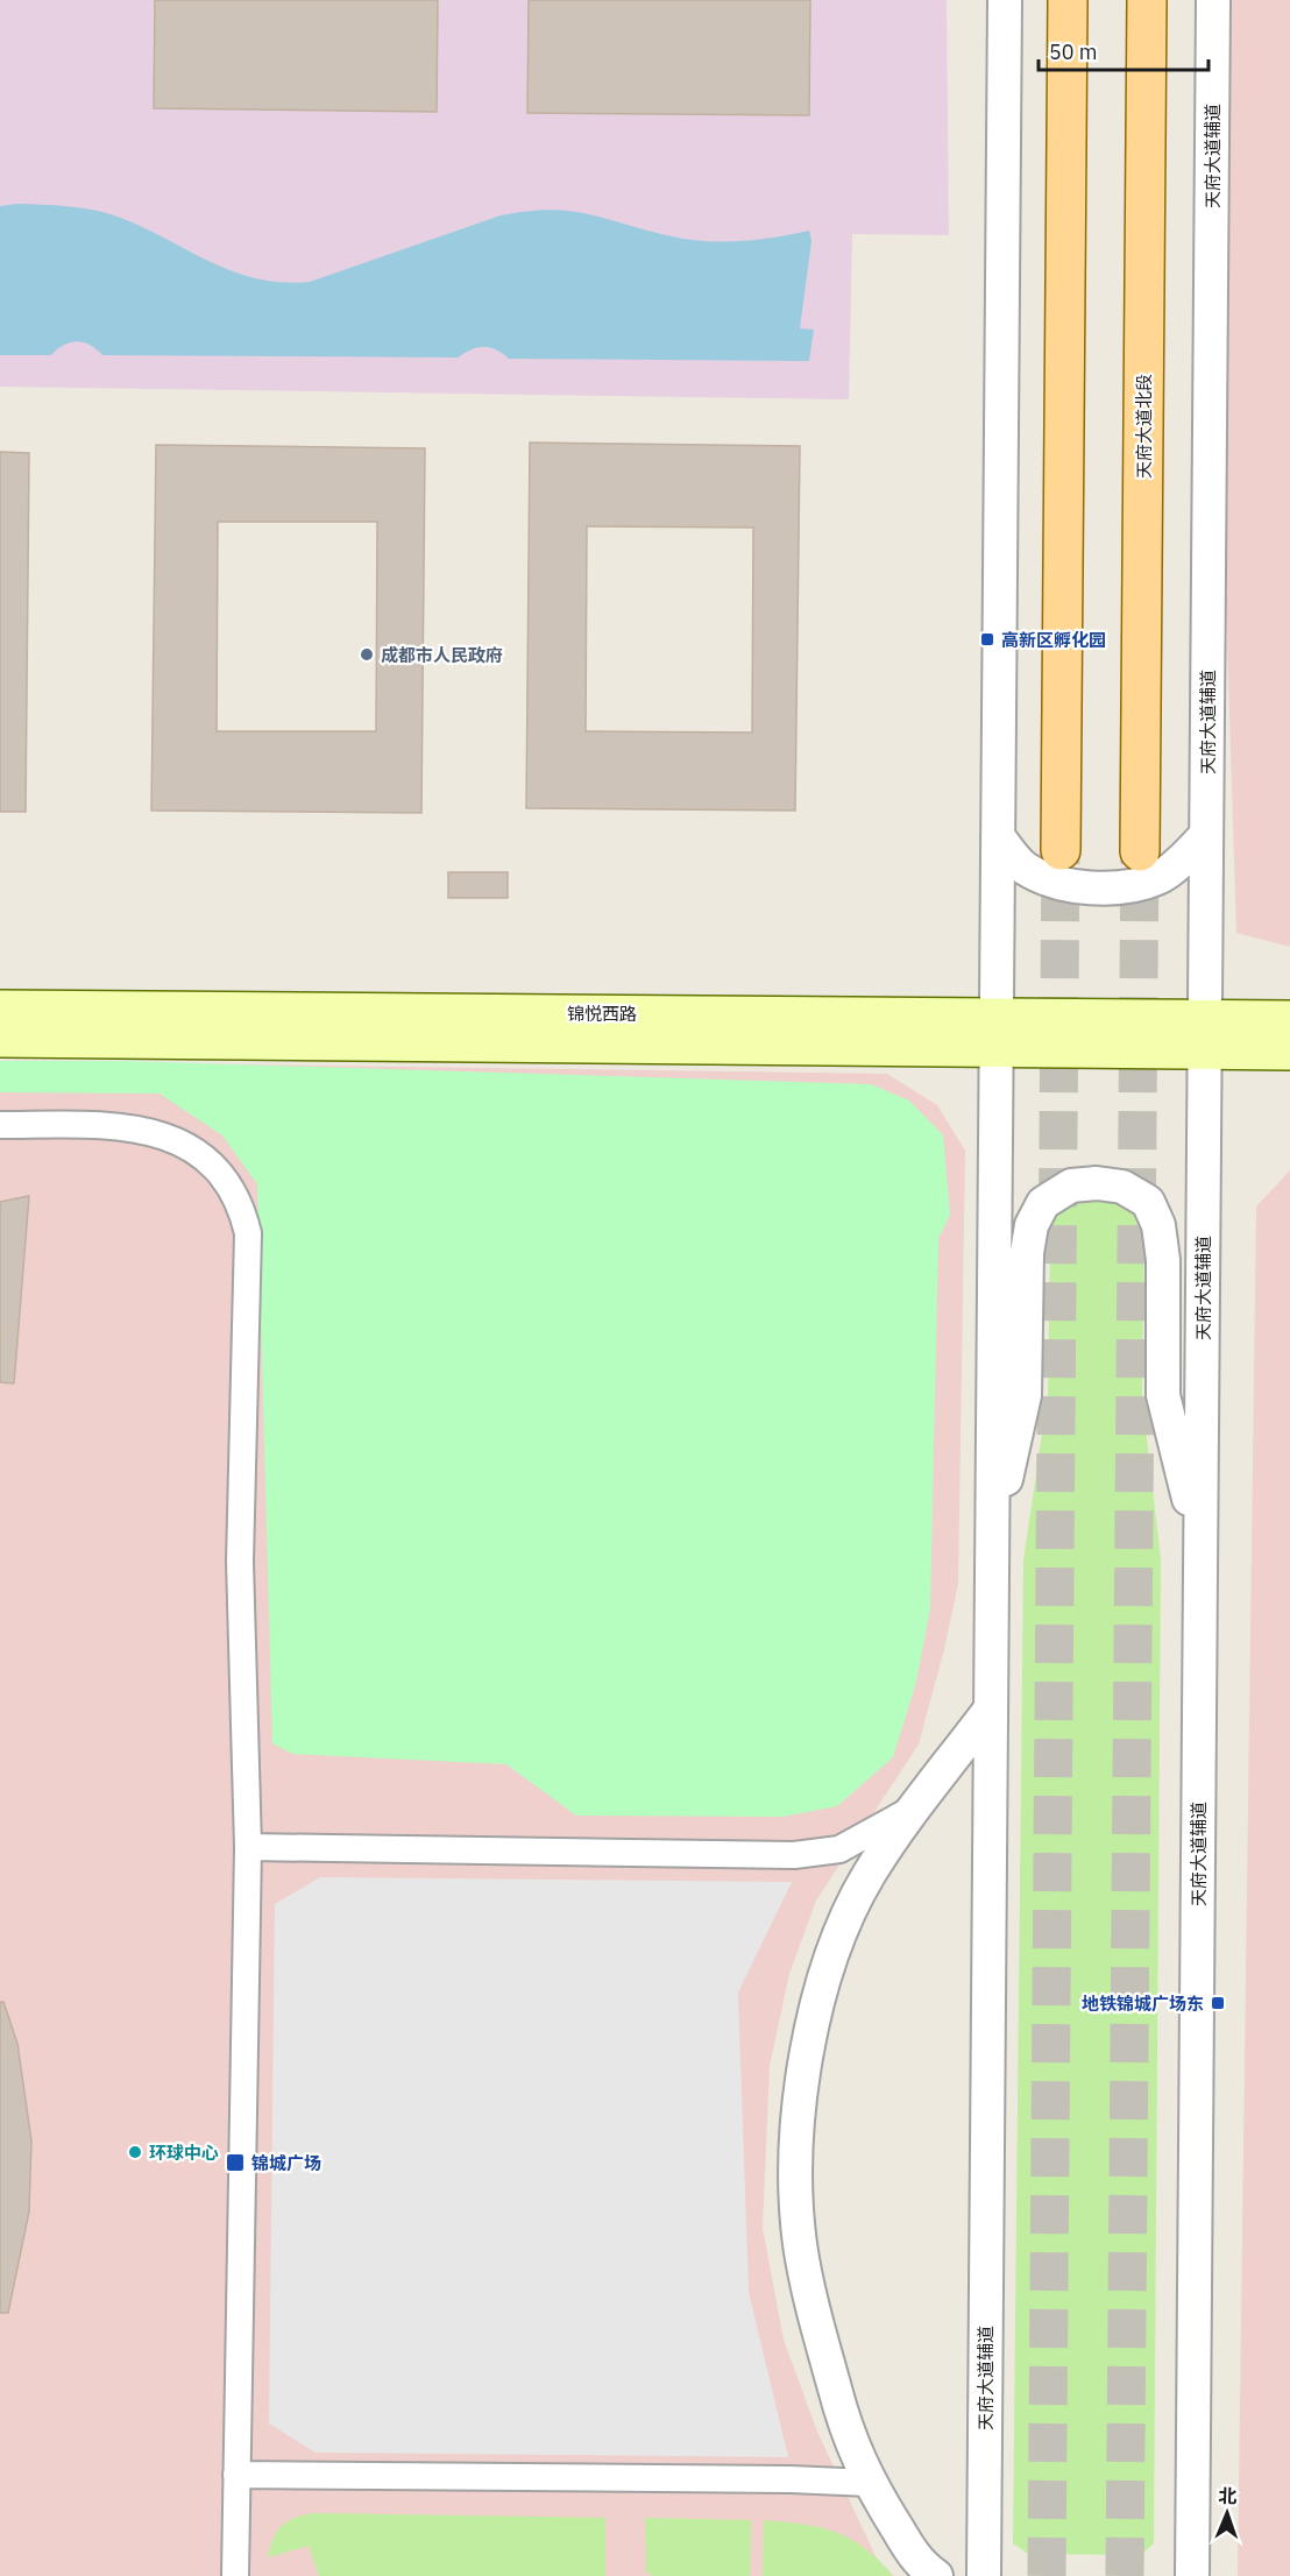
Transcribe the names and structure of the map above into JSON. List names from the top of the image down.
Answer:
{
  "streets": {
    "main road": ["天府大道北段", "锦悦西路"],
    "street": ["天府大道辅道"]
  },
  "crossings": [
    ["天府大道辅道", "锦悦西路"]
  ],
  "places": {
    "transit": ["高新区孵化园", "地铁锦城广场东", "锦城广场"],
    "other": ["成都市人民政府", "环球中心"]
  },
  "scale_bar": "50 m",
  "north": "top"
}
